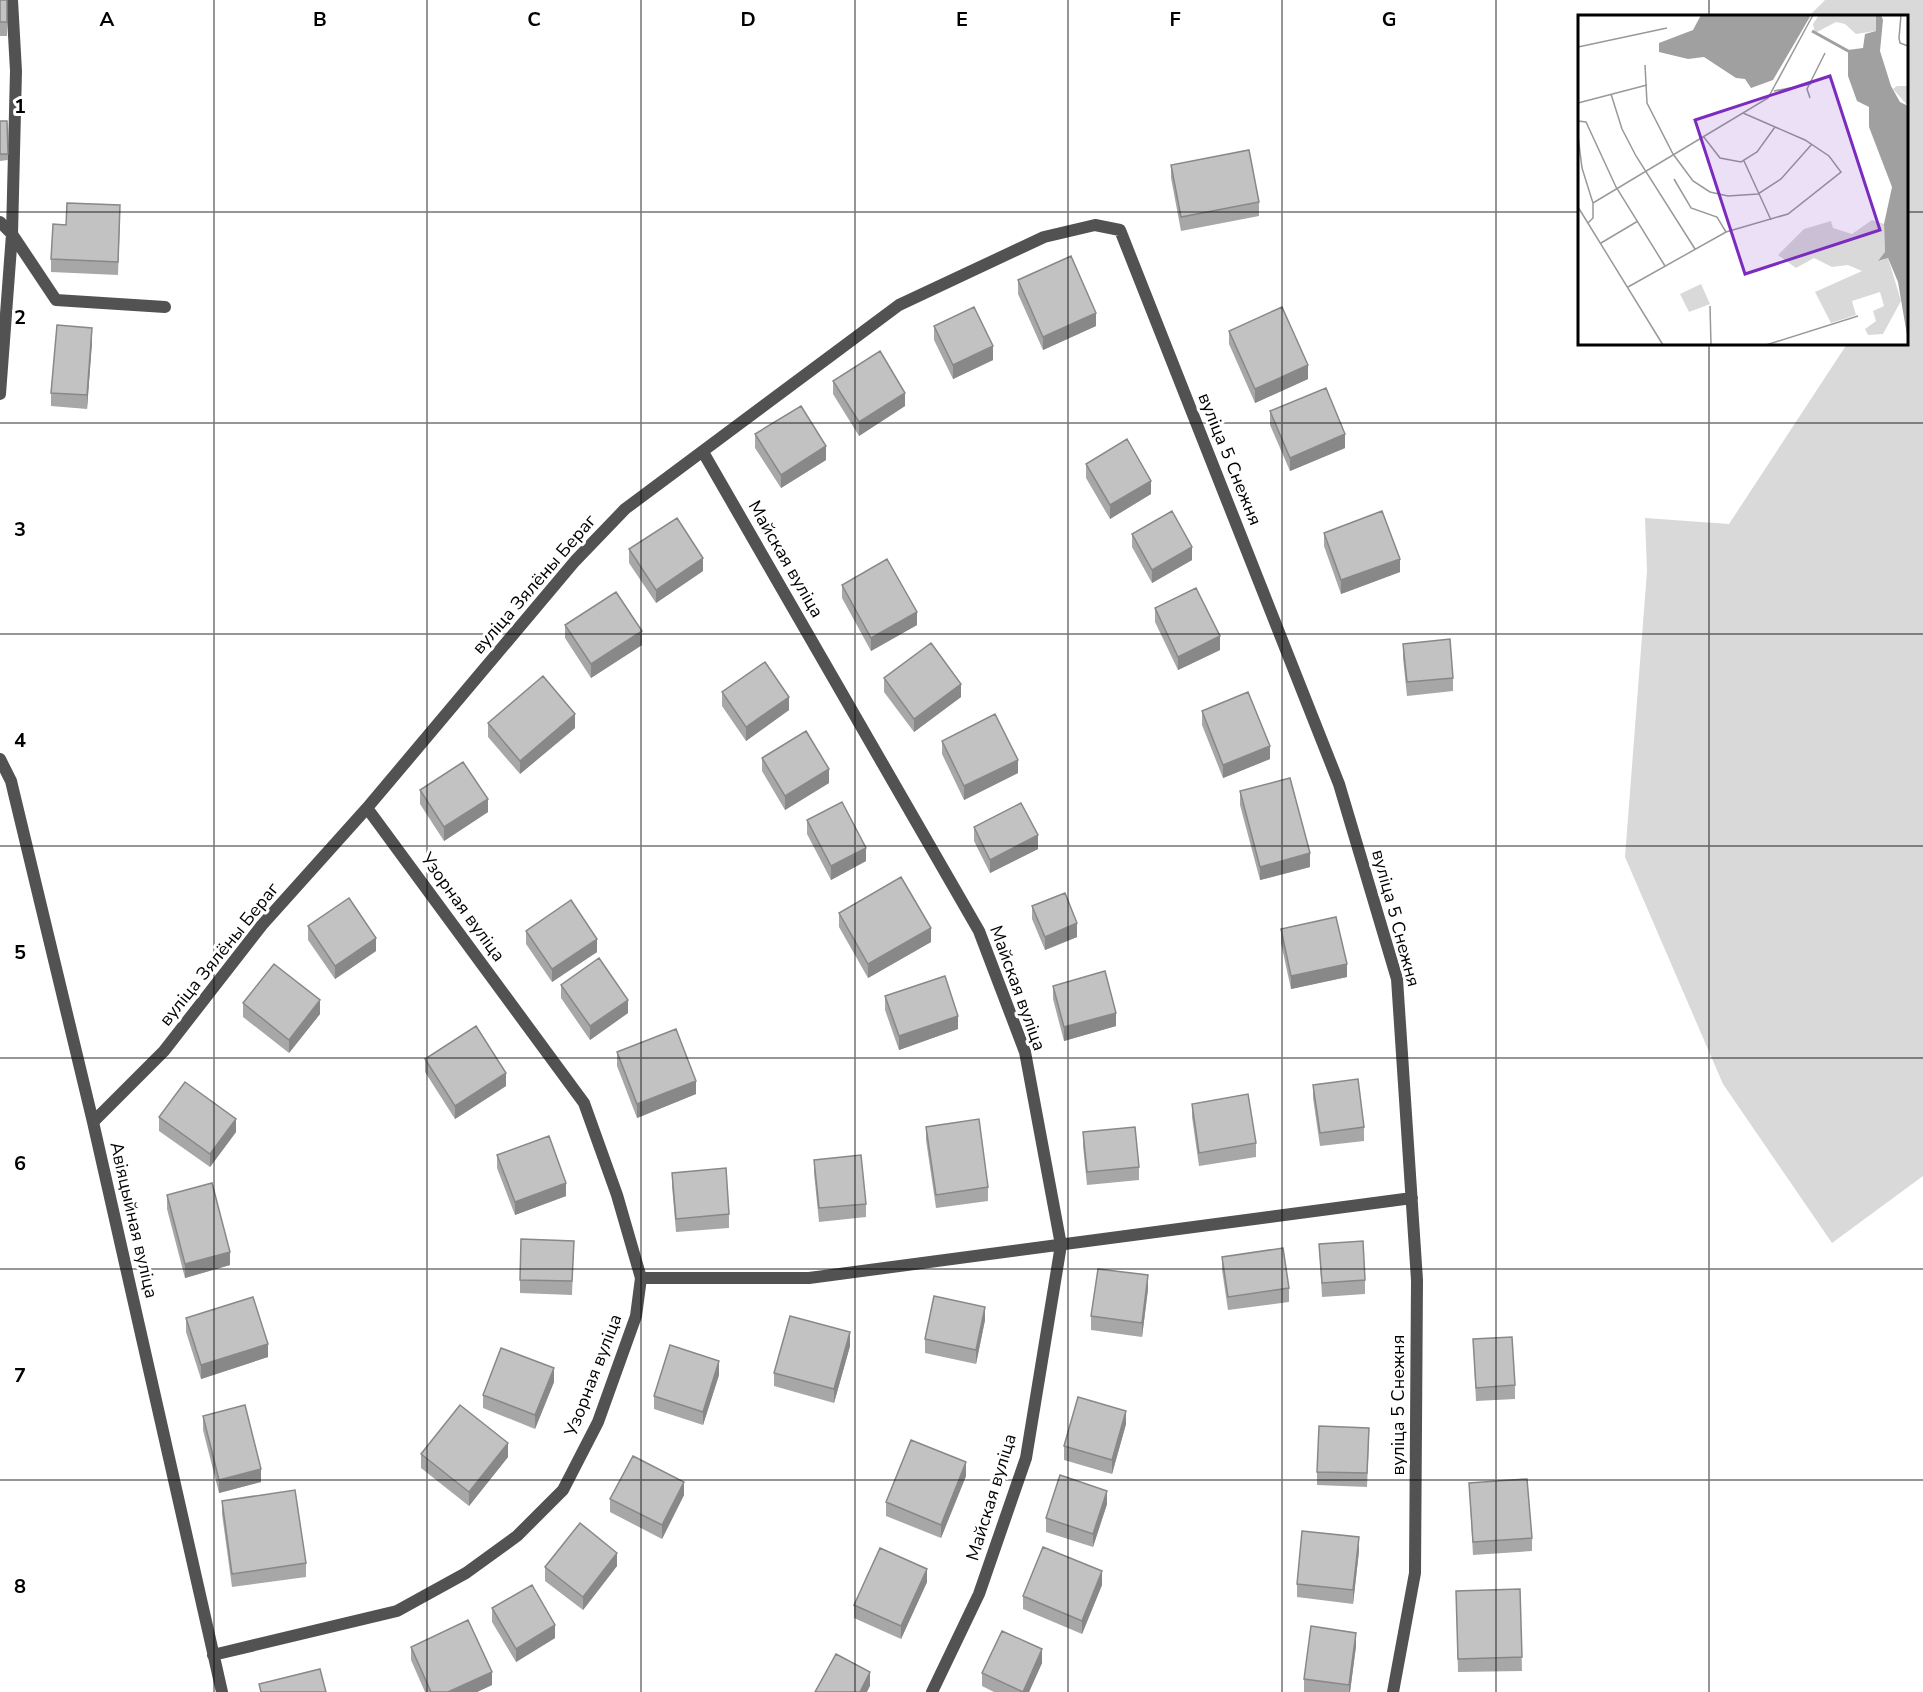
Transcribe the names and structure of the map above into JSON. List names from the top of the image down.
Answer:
{
  "streets": {
    "street": [
      "вуліца 5 Снежня",
      "Майская вуліца",
      "вуліца Зялёны Бераг",
      "Узорная вуліца",
      "Авіяцыйная вуліца"
    ]
  },
  "crossings": [
    ["вуліца 5 Снежня", "вуліца Зялёны Бераг"],
    ["Майская вуліца", "вуліца Зялёны Бераг"],
    ["вуліца Зялёны Бераг", "Узорная вуліца"],
    ["вуліца Зялёны Бераг", "Авіяцыйная вуліца"],
    ["Узорная вуліца", "Авіяцыйная вуліца"]
  ],
  "grid": {
    "columns": [
      "A",
      "B",
      "C",
      "D",
      "E",
      "F",
      "G"
    ],
    "rows": [
      "1",
      "2",
      "3",
      "4",
      "5",
      "6",
      "7",
      "8"
    ]
  }
}
